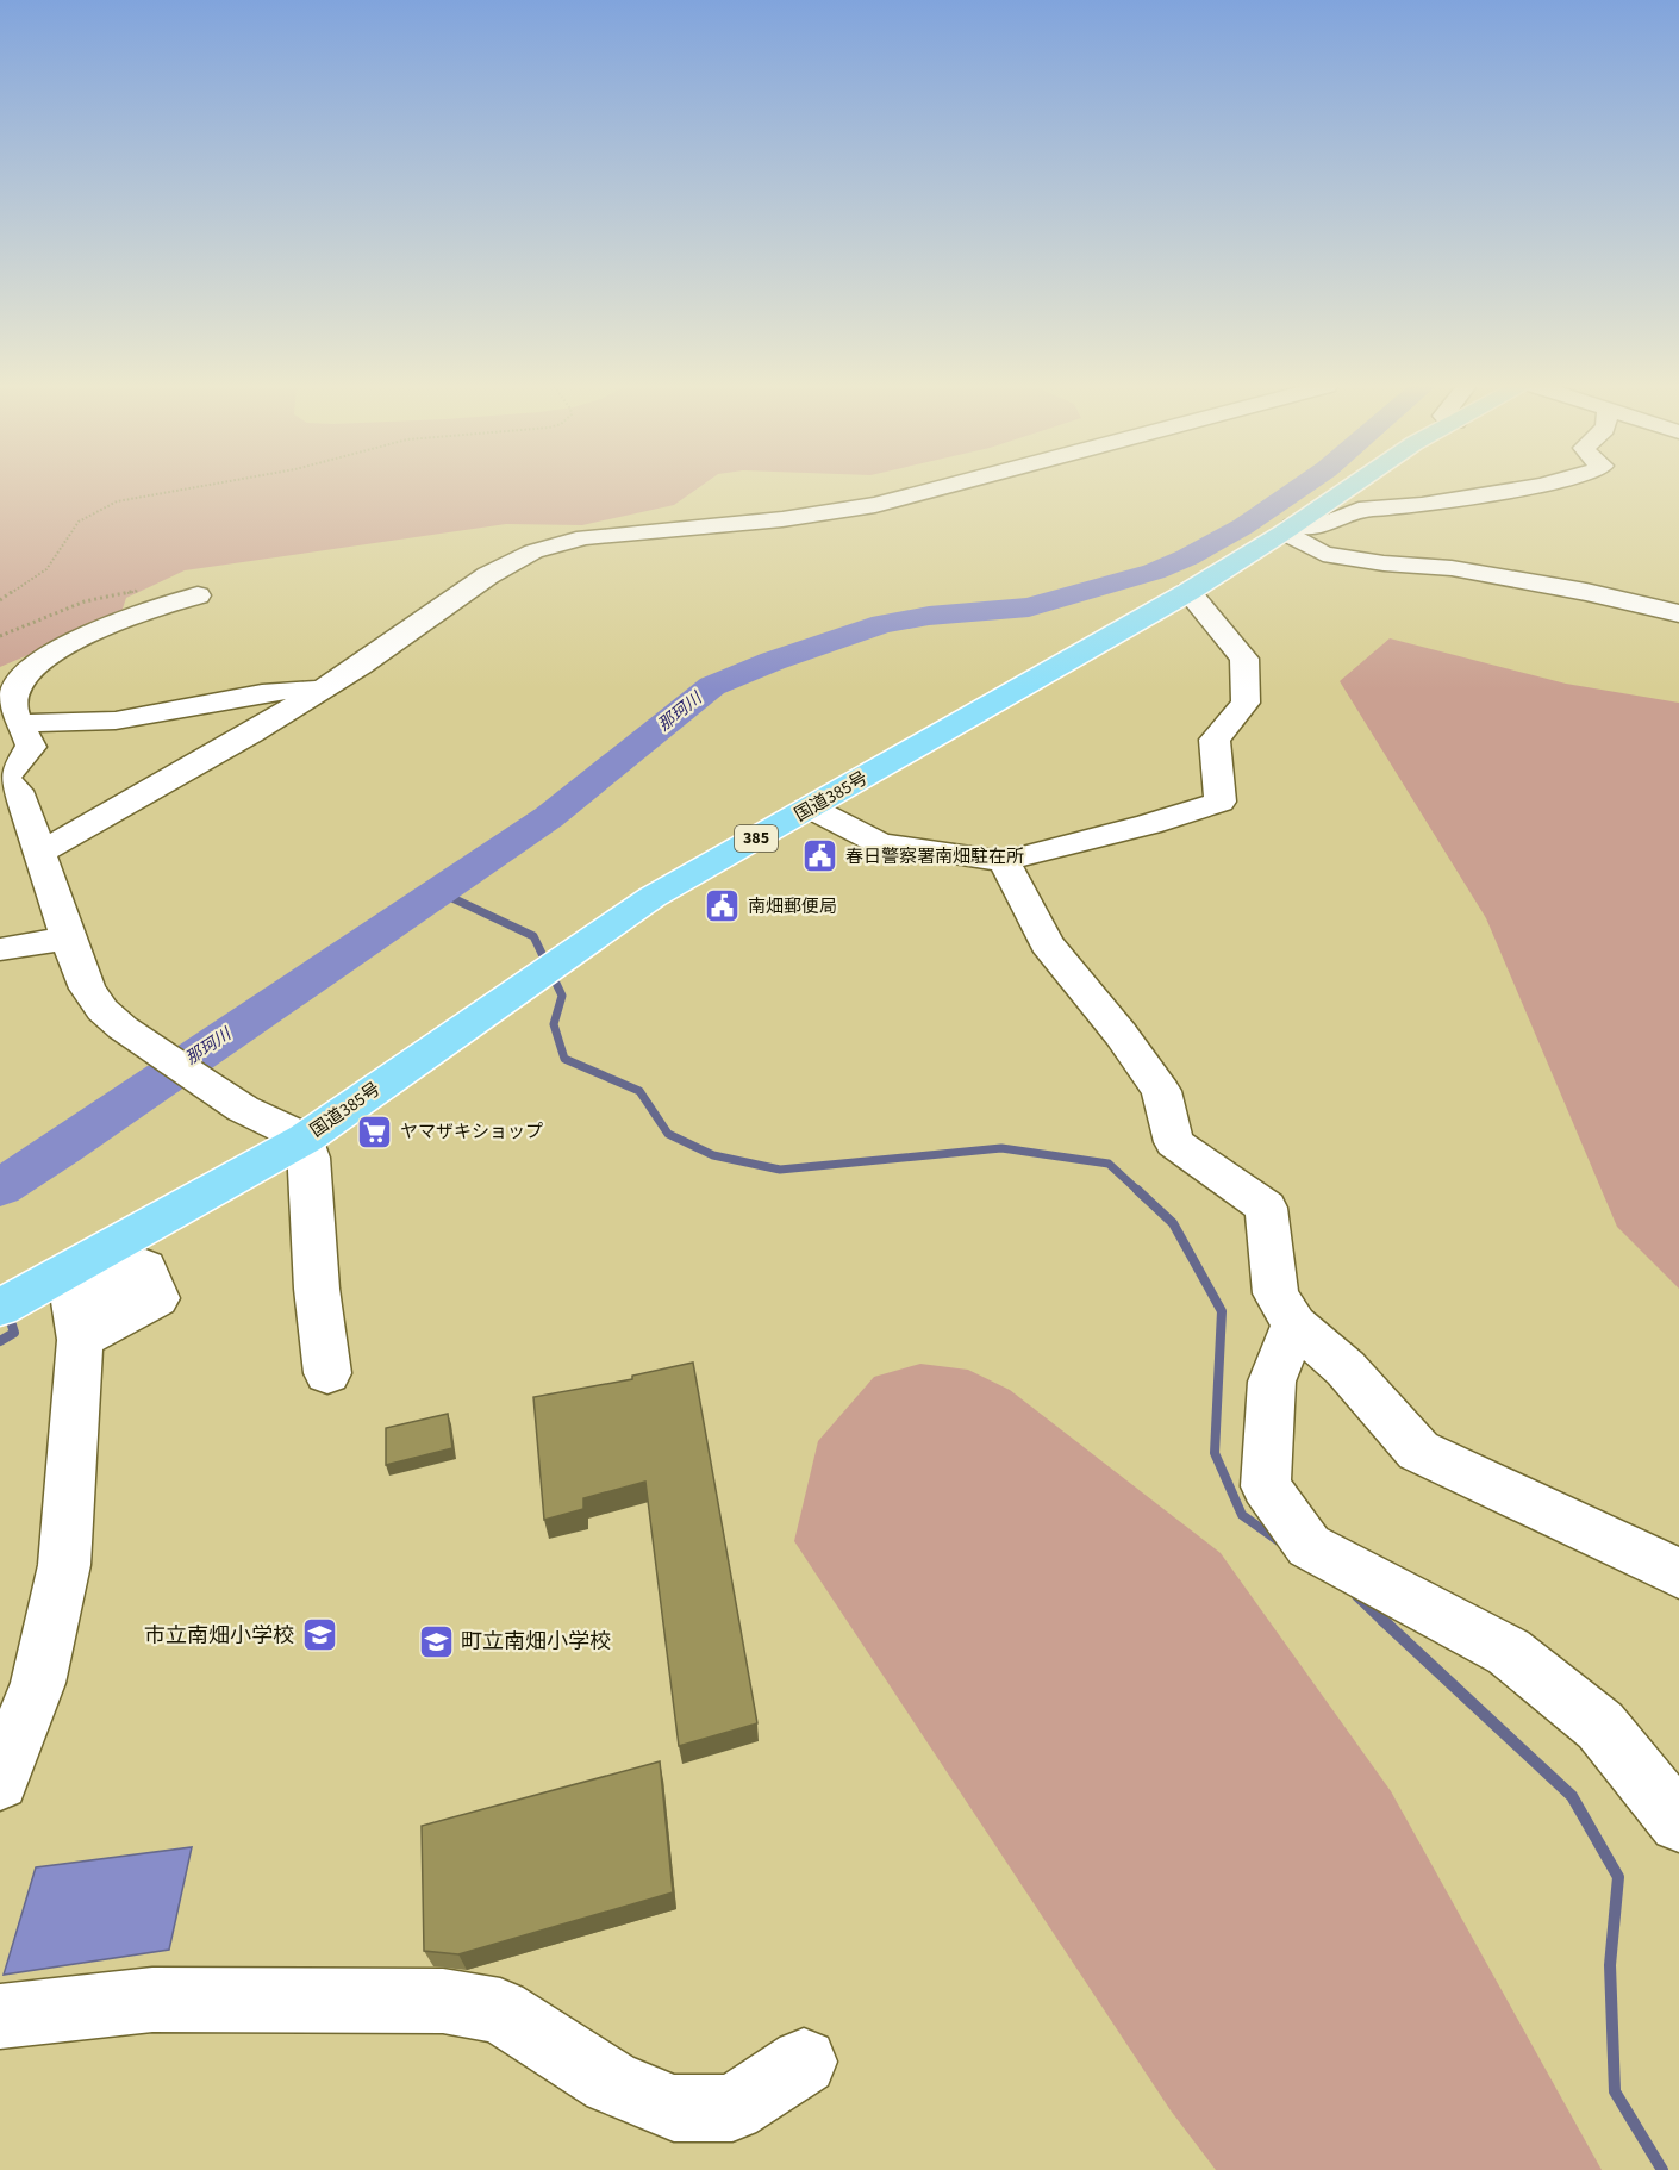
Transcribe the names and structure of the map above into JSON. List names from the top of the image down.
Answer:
{
  "streets": {
    "highway": ["国道385号", "385"]
  },
  "water": ["那珂川"],
  "places": {
    "public building": ["春日警察署南畑駐在所", "南畑郵便局"],
    "supermarket": ["ヤマザキショップ"],
    "school or university": ["市立南畑小学校", "町立南畑小学校"]
  }
}
